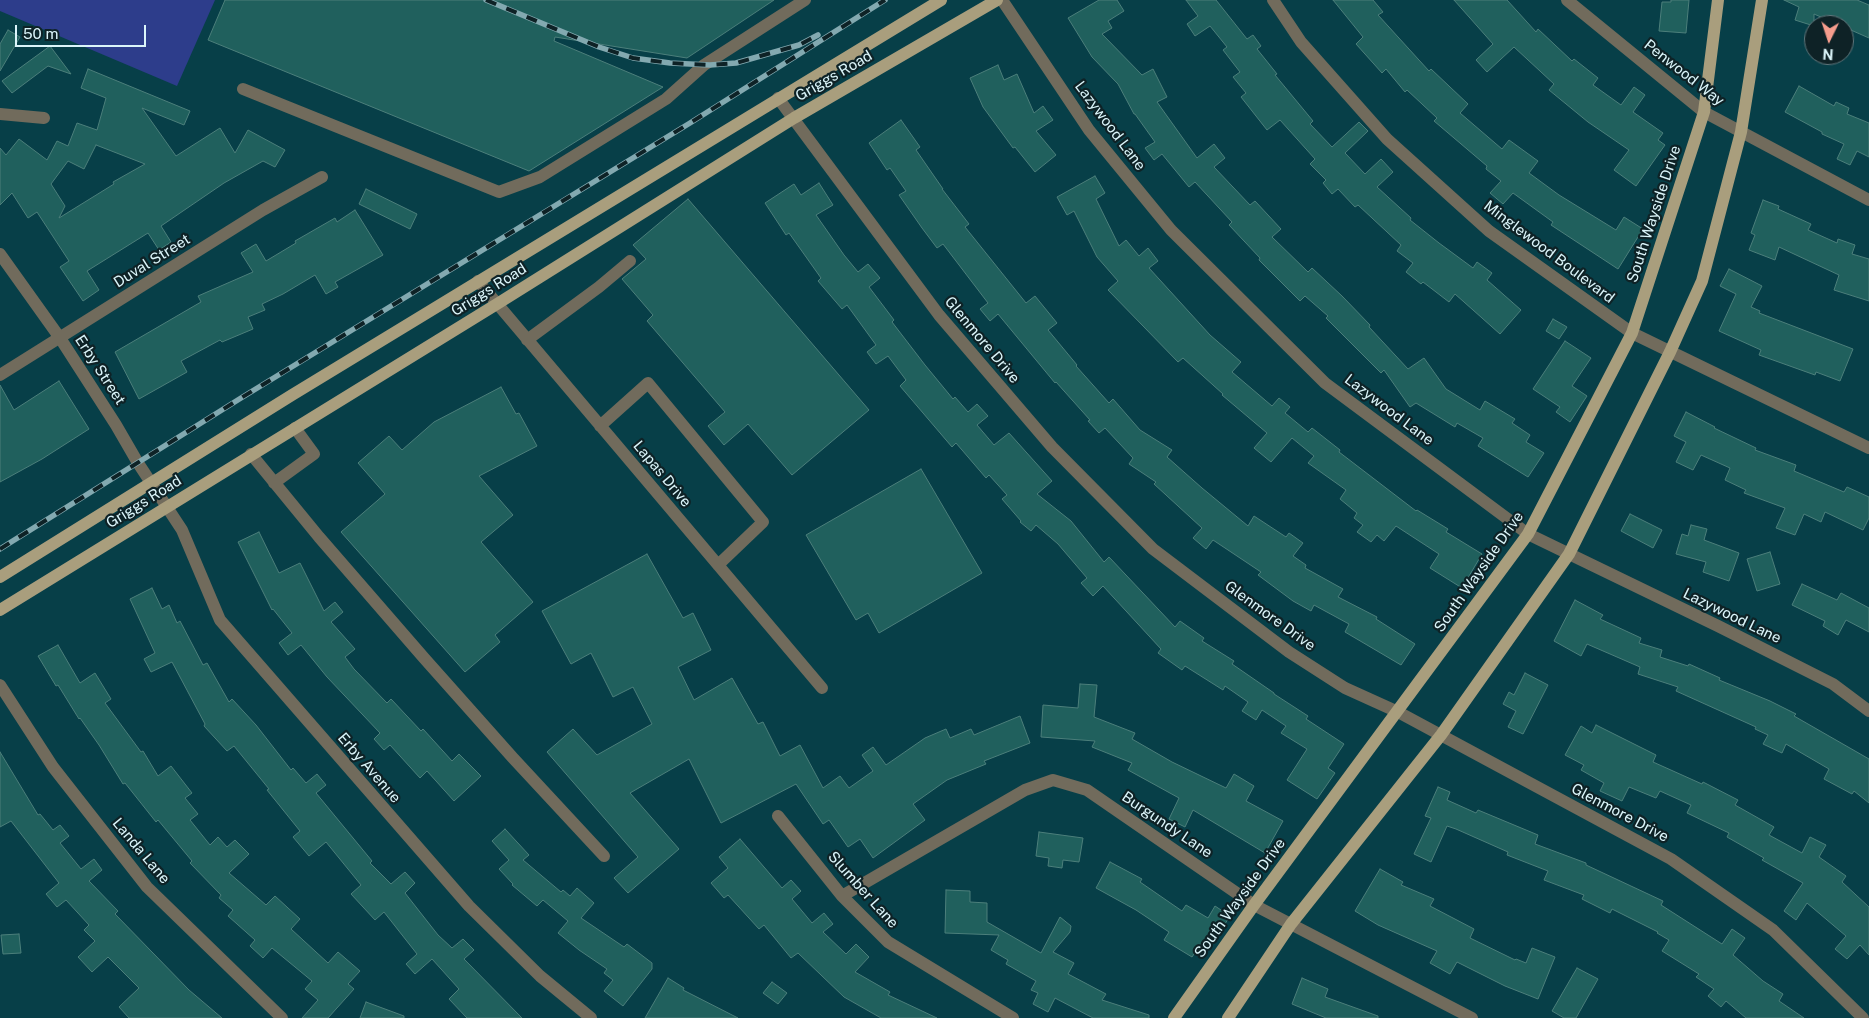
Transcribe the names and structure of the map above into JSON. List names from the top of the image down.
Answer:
{
  "streets": {
    "main road": ["Griggs Road", "South Wayside Drive"],
    "street": [
      "Penwood Way",
      "Lazywood Lane",
      "Minglewood Boulevard",
      "Duval Street",
      "Glenmore Drive",
      "Erby Street",
      "Lapas Drive",
      "Erby Avenue",
      "Burgundy Lane",
      "Landa Lane",
      "Slumber Lane"
    ]
  },
  "crossings": [
    ["Penwood Way", "South Wayside Drive"],
    ["Griggs Road", "Glenmore Drive"],
    ["Griggs Road", "Erby Street"],
    ["Griggs Road", "Lapas Drive"],
    ["Griggs Road", "Erby Avenue"],
    ["Lazywood Lane", "South Wayside Drive"],
    ["South Wayside Drive", "Minglewood Boulevard"],
    ["South Wayside Drive", "Glenmore Drive"],
    ["South Wayside Drive", "Burgundy Lane"],
    ["Duval Street", "Erby Street"],
    ["Erby Street", "Erby Avenue"],
    ["Burgundy Lane", "Slumber Lane"]
  ],
  "scale_bar": "50 m",
  "north": "bottom"
}
